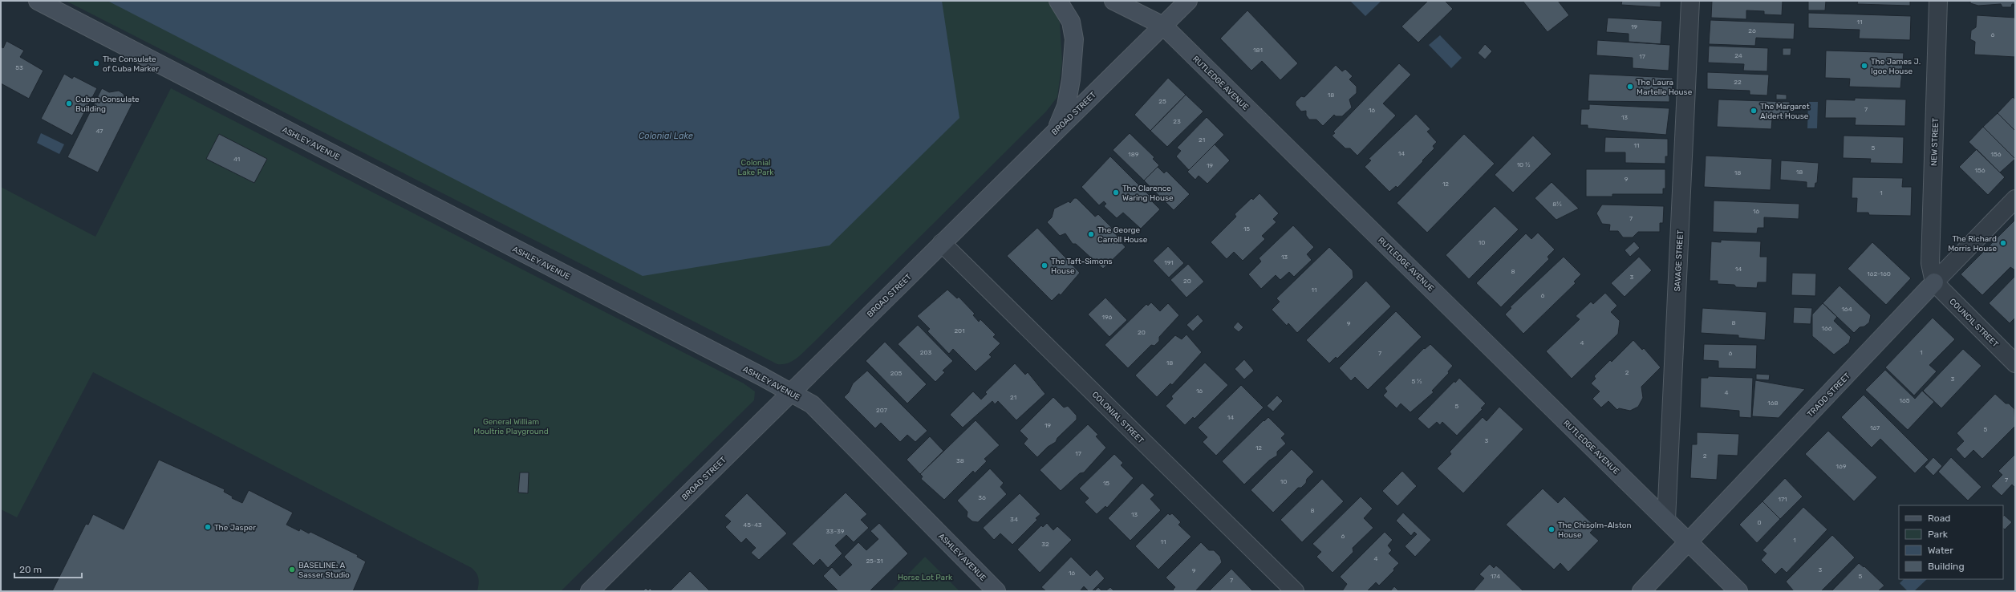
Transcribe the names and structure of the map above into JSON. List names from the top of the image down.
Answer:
{
  "streets": {
    "street": [
      "RUTLEDGE AVENUE",
      "BROAD STREET",
      "NEW STREET",
      "ASHLEY AVENUE",
      "SAVAGE STREET",
      "COUNCIL STREET",
      "TRADD STREET",
      "COLONIAL STREET"
    ]
  },
  "crossings": [
    ["RUTLEDGE AVENUE", "BROAD STREET"],
    ["RUTLEDGE AVENUE", "SAVAGE STREET"],
    ["RUTLEDGE AVENUE", "TRADD STREET"],
    ["BROAD STREET", "ASHLEY AVENUE"],
    ["BROAD STREET", "COLONIAL STREET"],
    ["NEW STREET", "COUNCIL STREET"],
    ["NEW STREET", "TRADD STREET"],
    ["COUNCIL STREET", "TRADD STREET"]
  ],
  "water": ["Colonial Lake"],
  "parks": ["Colonial Lake Park", "General William Moultrie Playground", "Horse Lot Park"],
  "places": [
    "The Consulate of Cuba Marker",
    "The James J. Igoe House",
    "The Laura Martelle House",
    "Cuban Consulate Building",
    "The Margaret Aldert House",
    "The Clarence Waring House",
    "The George Carroll House",
    "The Richard Morris House",
    "The Taft-Simons House",
    "The Jasper",
    "The Chisolm-Alston House",
    "BASELINE: A Sasser Studio"
  ],
  "house_numbers": [
    "11",
    "19",
    "26",
    "6",
    "181",
    "24",
    "17",
    "53",
    "22",
    "18",
    "25",
    "7",
    "16",
    "13",
    "23",
    "47",
    "21",
    "11",
    "5",
    "14",
    "189",
    "156",
    "41",
    "10 ½",
    "19",
    "156",
    "18",
    "18",
    "9",
    "12",
    "1",
    "8½",
    "16",
    "7",
    "15",
    "10",
    "13",
    "191",
    "14",
    "8",
    "162-160",
    "3",
    "20",
    "11",
    "6",
    "164",
    "196",
    "8",
    "9",
    "166",
    "201",
    "20",
    "4",
    "203",
    "1",
    "7",
    "6",
    "18",
    "2",
    "205",
    "3",
    "5 ½",
    "16",
    "4",
    "21",
    "165",
    "168",
    "5",
    "207",
    "14",
    "19",
    "167",
    "5",
    "3",
    "12",
    "17",
    "2",
    "38",
    "169",
    "7",
    "10",
    "15",
    "36",
    "171",
    "8",
    "13",
    "34",
    "0",
    "45-43",
    "33-39",
    "6",
    "1",
    "11",
    "32",
    "4",
    "25-31",
    "3",
    "9",
    "16",
    "174",
    "5",
    "7"
  ],
  "legend": [
    "Road",
    "Park",
    "Water",
    "Building"
  ],
  "scale_bar": "20 m"
}
